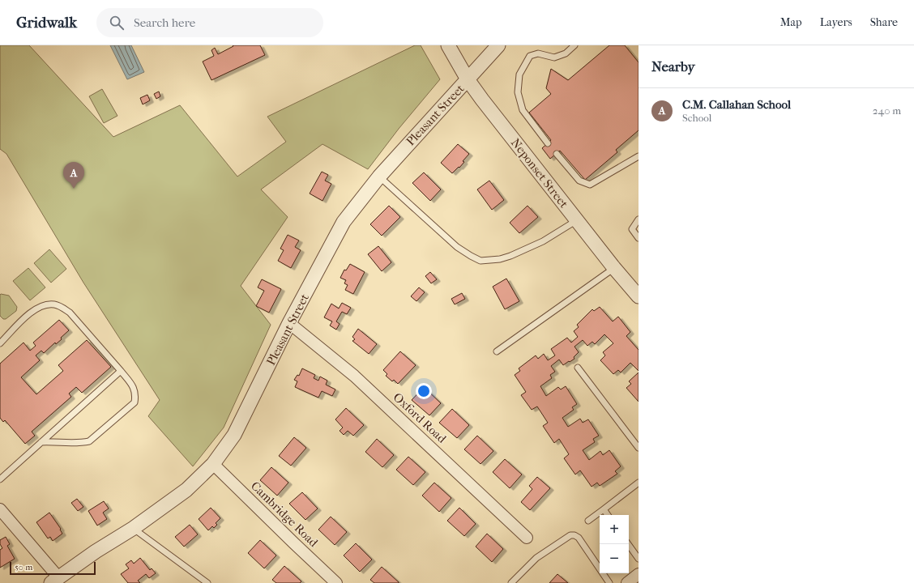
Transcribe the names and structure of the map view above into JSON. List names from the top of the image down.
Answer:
{
  "streets": {
    "street": [
      "Pleasant Street",
      "Neponset Street",
      "Oxford Road",
      "Cambridge Road"
    ]
  },
  "crossings": [
    ["Pleasant Street", "Neponset Street"],
    ["Pleasant Street", "Oxford Road"],
    ["Pleasant Street", "Cambridge Road"]
  ],
  "scale_bar": "50 m",
  "page": {
    "header": "Gridwalk",
    "search": "Search here",
    "nav": ["Map", "Layers", "Share"],
    "heading": "Nearby",
    "list": [
      {
        "mark": "A",
        "name": "C.M. Callahan School",
        "note": "School",
        "value": "240 m"
      }
    ],
    "pins": "A",
    "map_buttons": ["+", "−"],
    "scale": "50 m"
  }
}
